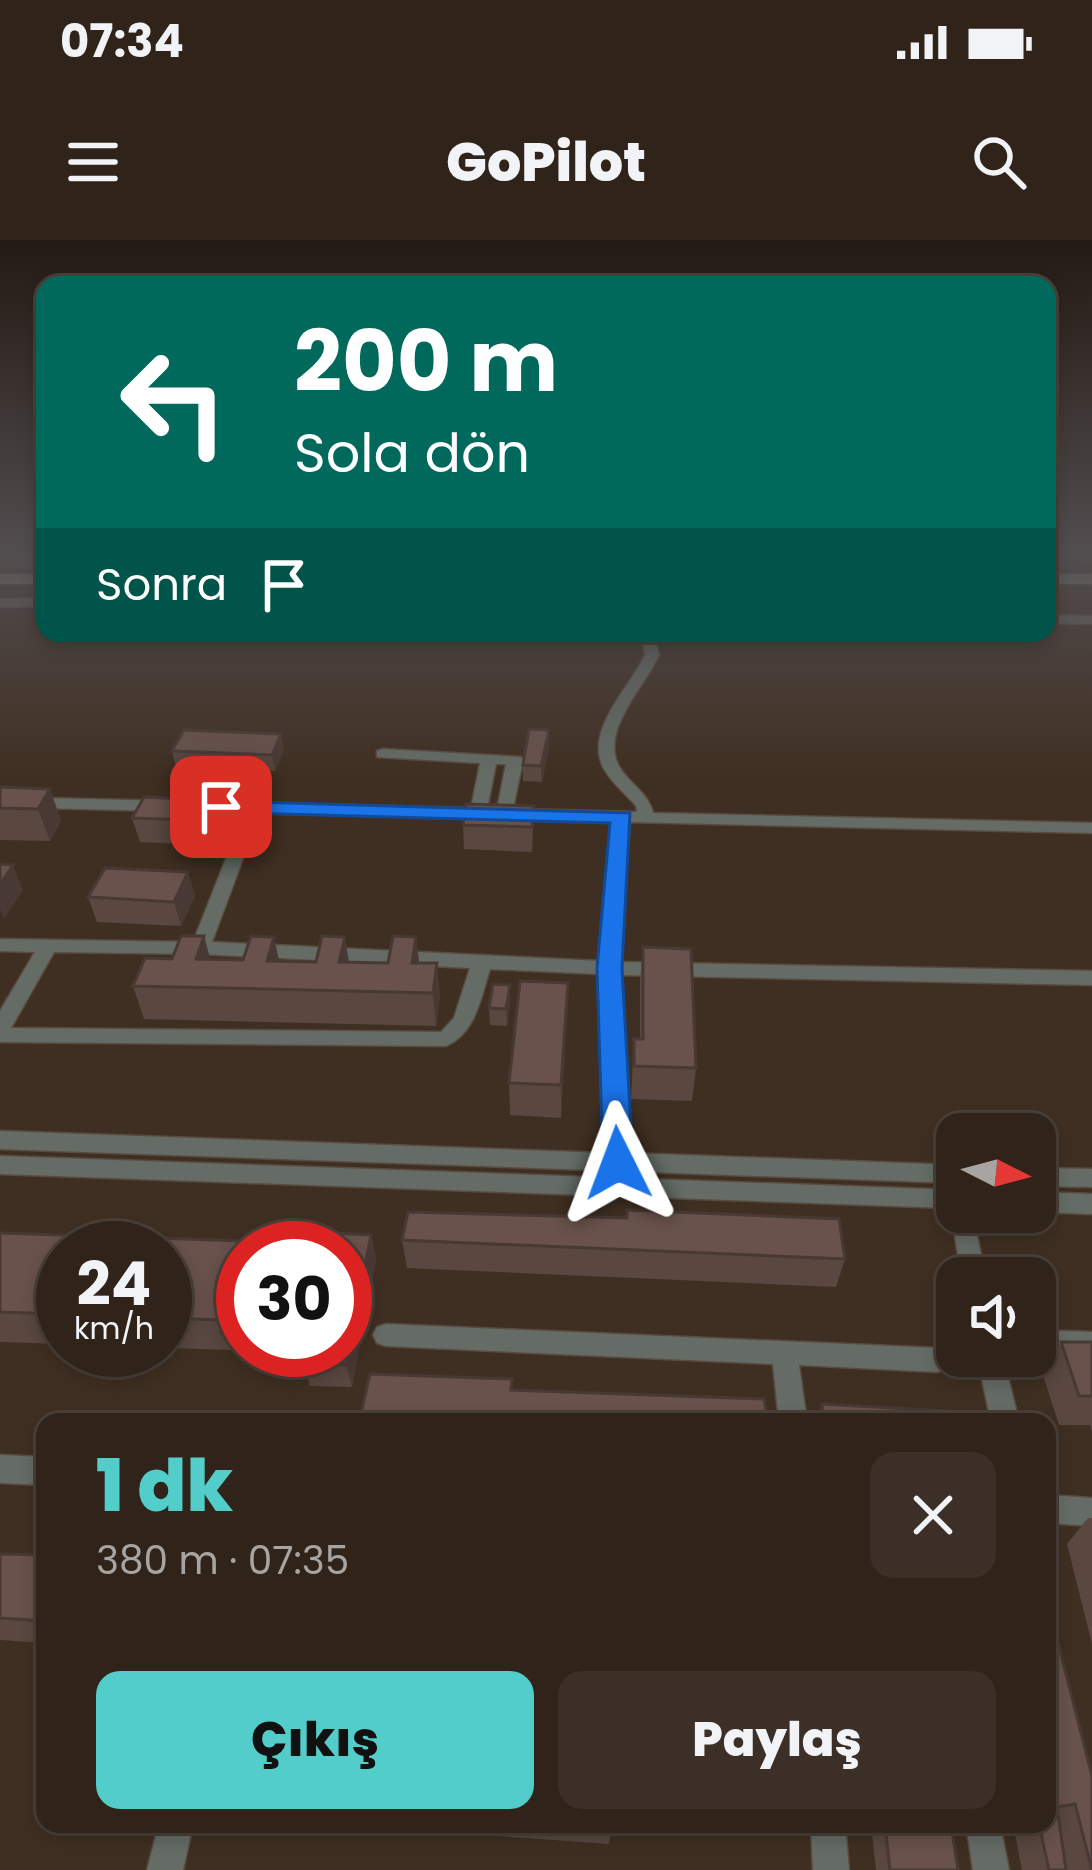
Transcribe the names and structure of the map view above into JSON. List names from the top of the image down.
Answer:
{
  "north": "right",
  "page": {
    "status": "07:34",
    "header": "GoPilot",
    "turn": ["200 m", "Sola dön"],
    "then": "Sonra",
    "speed": "24 km/h",
    "limit": "30",
    "heading": ["1 dk", "380 m · 07:35"],
    "buttons": ["Çıkış", "Paylaş"]
  }
}
